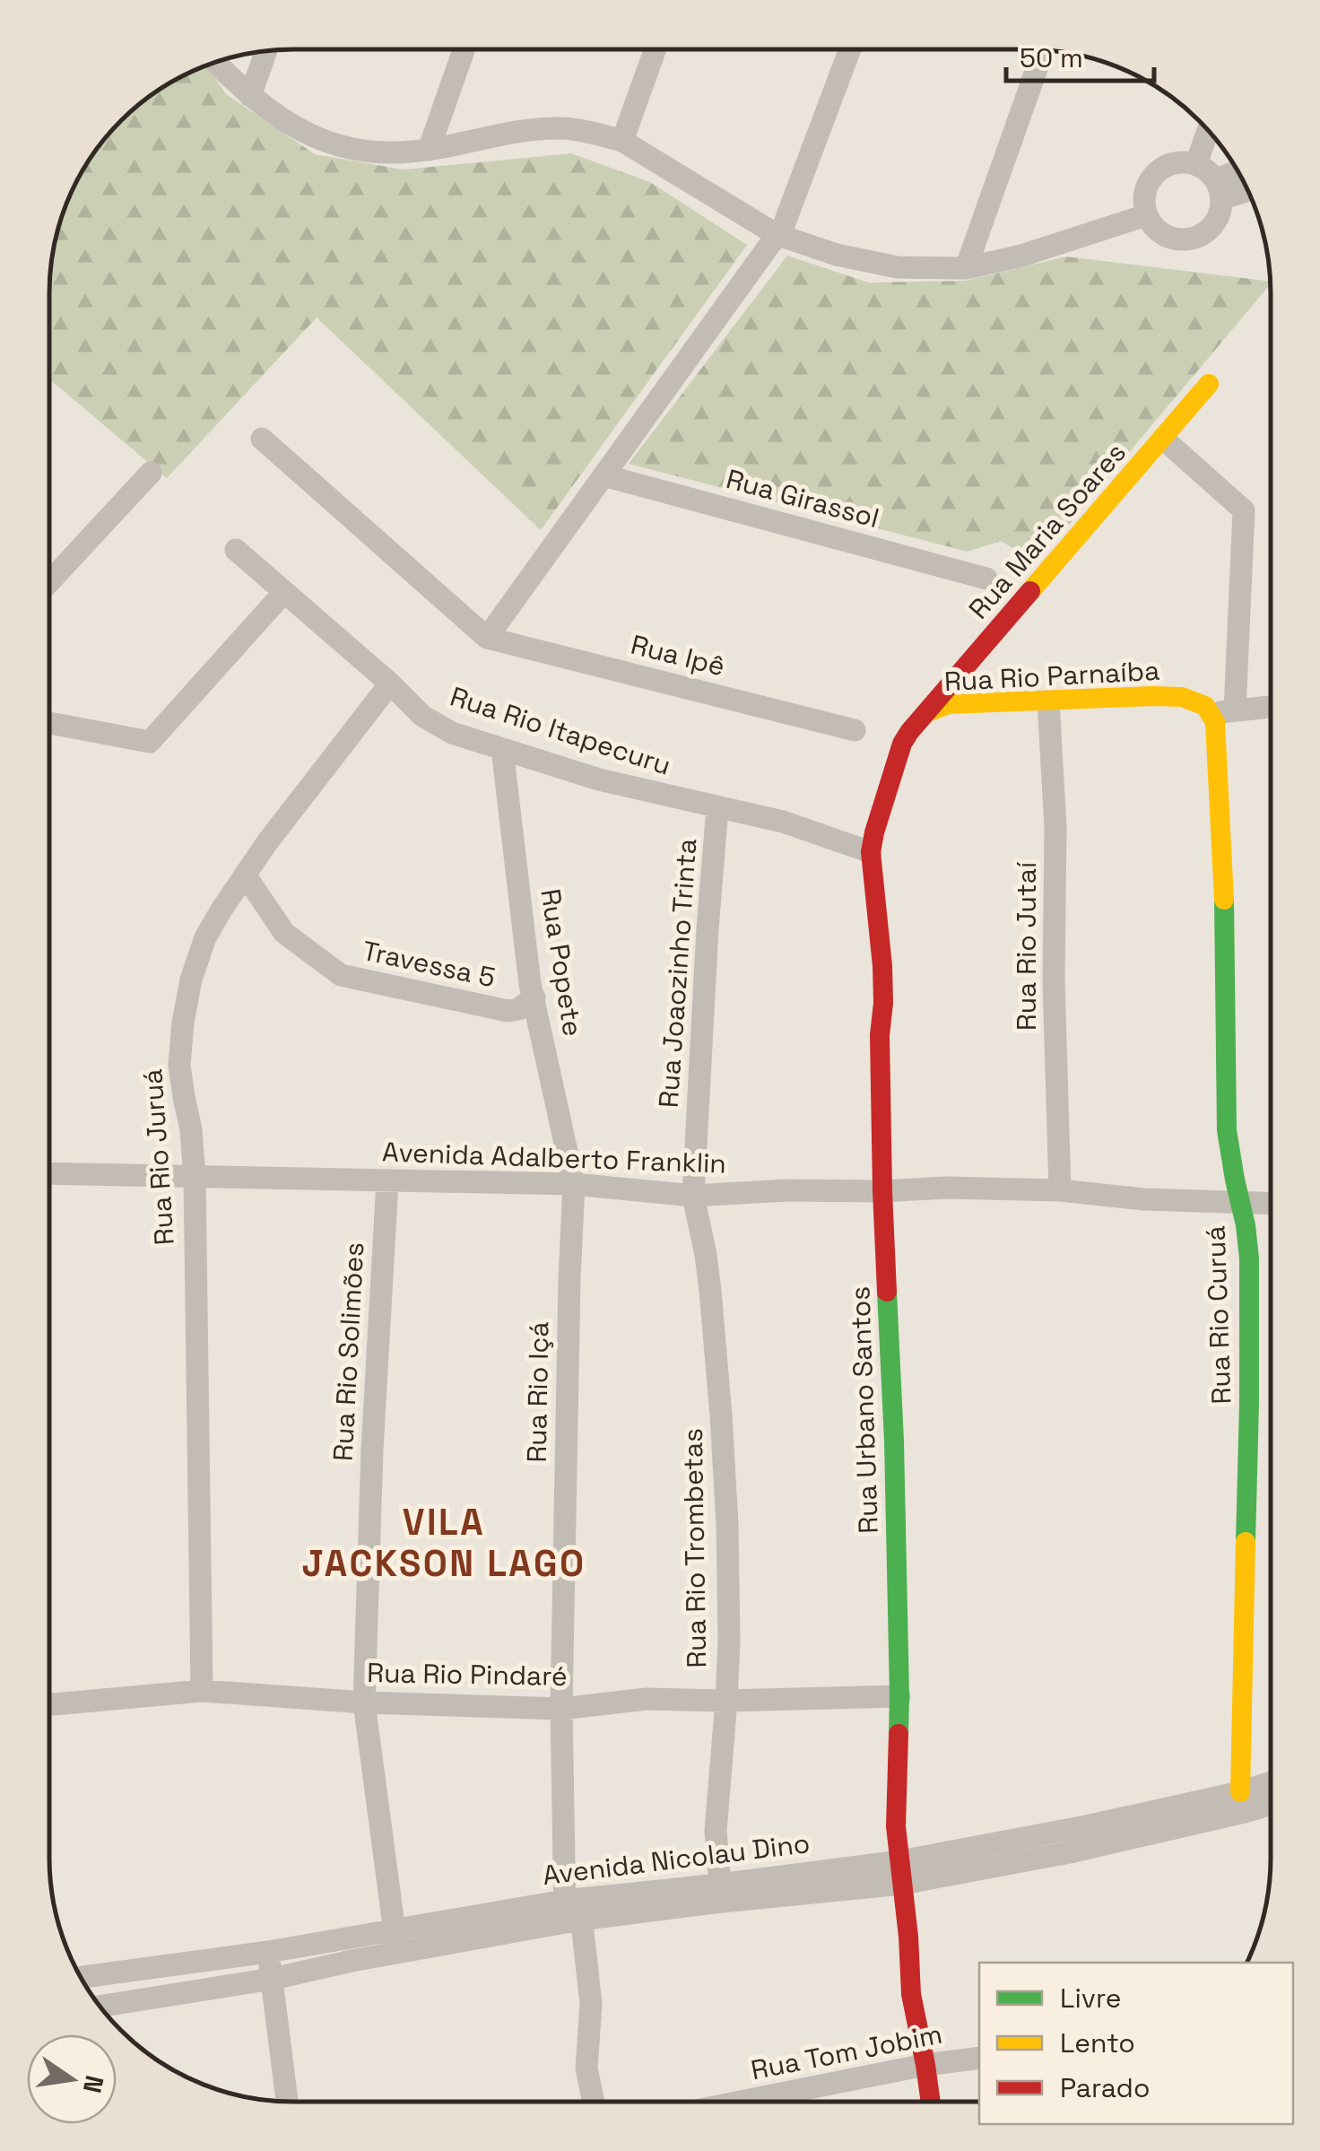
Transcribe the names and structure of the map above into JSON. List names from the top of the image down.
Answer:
{
  "streets": {
    "street": [
      "Rua Girassol",
      "Rua Maria Soares",
      "Rua Ipê",
      "Rua Rio Parnaíba",
      "Rua Rio Itapecuru",
      "Rua Rio Jutaí",
      "Rua Popete",
      "Travessa 5",
      "Rua Joaozinho Trinta",
      "Rua Rio Juruá",
      "Avenida Adalberto Franklin",
      "Rua Rio Curuá",
      "Rua Rio Solimões",
      "Rua Rio Içá",
      "Rua Urbano Santos",
      "Rua Rio Trombetas",
      "Rua Rio Pindaré",
      "Avenida Nicolau Dino",
      "Rua Tom Jobim"
    ]
  },
  "crossings": [
    ["Rua Maria Soares", "Rua Rio Parnaíba"],
    ["Rua Maria Soares", "Rua Urbano Santos"],
    ["Rua Rio Parnaíba", "Rua Rio Jutaí"],
    ["Rua Rio Parnaíba", "Rua Rio Curuá"],
    ["Rua Rio Parnaíba", "Rua Urbano Santos"],
    ["Rua Rio Itapecuru", "Rua Popete"],
    ["Rua Rio Itapecuru", "Rua Joaozinho Trinta"],
    ["Rua Rio Itapecuru", "Rua Rio Juruá"],
    ["Rua Rio Itapecuru", "Rua Urbano Santos"],
    ["Rua Rio Jutaí", "Avenida Adalberto Franklin"],
    ["Rua Popete", "Travessa 5"],
    ["Rua Popete", "Avenida Adalberto Franklin"],
    ["Rua Popete", "Rua Rio Içá"],
    ["Travessa 5", "Rua Rio Juruá"],
    ["Rua Joaozinho Trinta", "Avenida Adalberto Franklin"],
    ["Rua Joaozinho Trinta", "Rua Rio Trombetas"],
    ["Rua Rio Juruá", "Avenida Adalberto Franklin"],
    ["Rua Rio Juruá", "Rua Rio Pindaré"],
    ["Avenida Adalberto Franklin", "Rua Rio Curuá"],
    ["Avenida Adalberto Franklin", "Rua Rio Solimões"],
    ["Avenida Adalberto Franklin", "Rua Rio Içá"],
    ["Avenida Adalberto Franklin", "Rua Urbano Santos"],
    ["Avenida Adalberto Franklin", "Rua Rio Trombetas"],
    ["Rua Rio Curuá", "Avenida Nicolau Dino"],
    ["Rua Rio Solimões", "Rua Rio Pindaré"],
    ["Rua Rio Solimões", "Avenida Nicolau Dino"],
    ["Rua Rio Içá", "Rua Rio Pindaré"],
    ["Rua Rio Içá", "Avenida Nicolau Dino"],
    ["Rua Urbano Santos", "Rua Rio Pindaré"],
    ["Rua Urbano Santos", "Avenida Nicolau Dino"],
    ["Rua Urbano Santos", "Rua Tom Jobim"],
    ["Rua Rio Trombetas", "Rua Rio Pindaré"],
    ["Rua Rio Trombetas", "Avenida Nicolau Dino"]
  ],
  "districts": ["VILA JACKSON LAGO"],
  "legend": ["Livre", "Lento", "Parado"],
  "scale_bar": "50 m",
  "north": "right"
}
